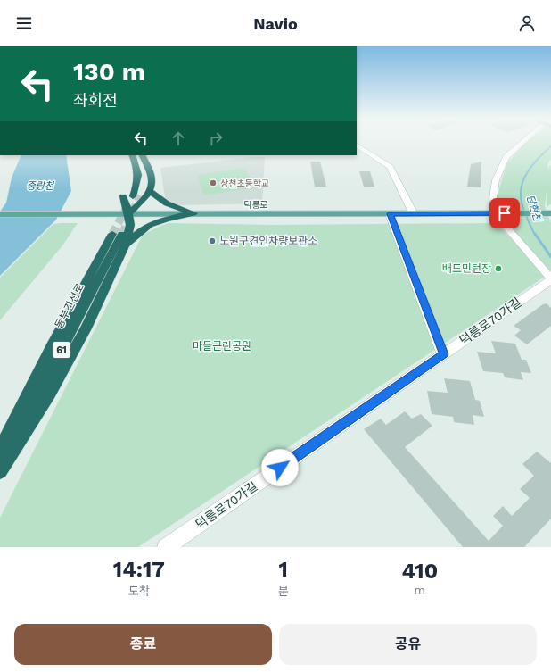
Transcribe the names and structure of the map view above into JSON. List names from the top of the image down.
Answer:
{
  "streets": {
    "highway": ["동부간선로", "61"],
    "main road": ["덕릉로"],
    "street": ["덕릉로70가길"]
  },
  "water": ["중랑천", "당현천"],
  "parks": ["마들근린공원"],
  "places": ["상천초등학교", "노원구견인차량보관소", "배드민턴장"],
  "page": {
    "header": "Navio",
    "turn": ["130 m", "좌회전"],
    "eta": [
      "14:17",
      "도착",
      "1",
      "분",
      "410",
      "m"
    ],
    "buttons": ["종료", "공유"]
  }
}
